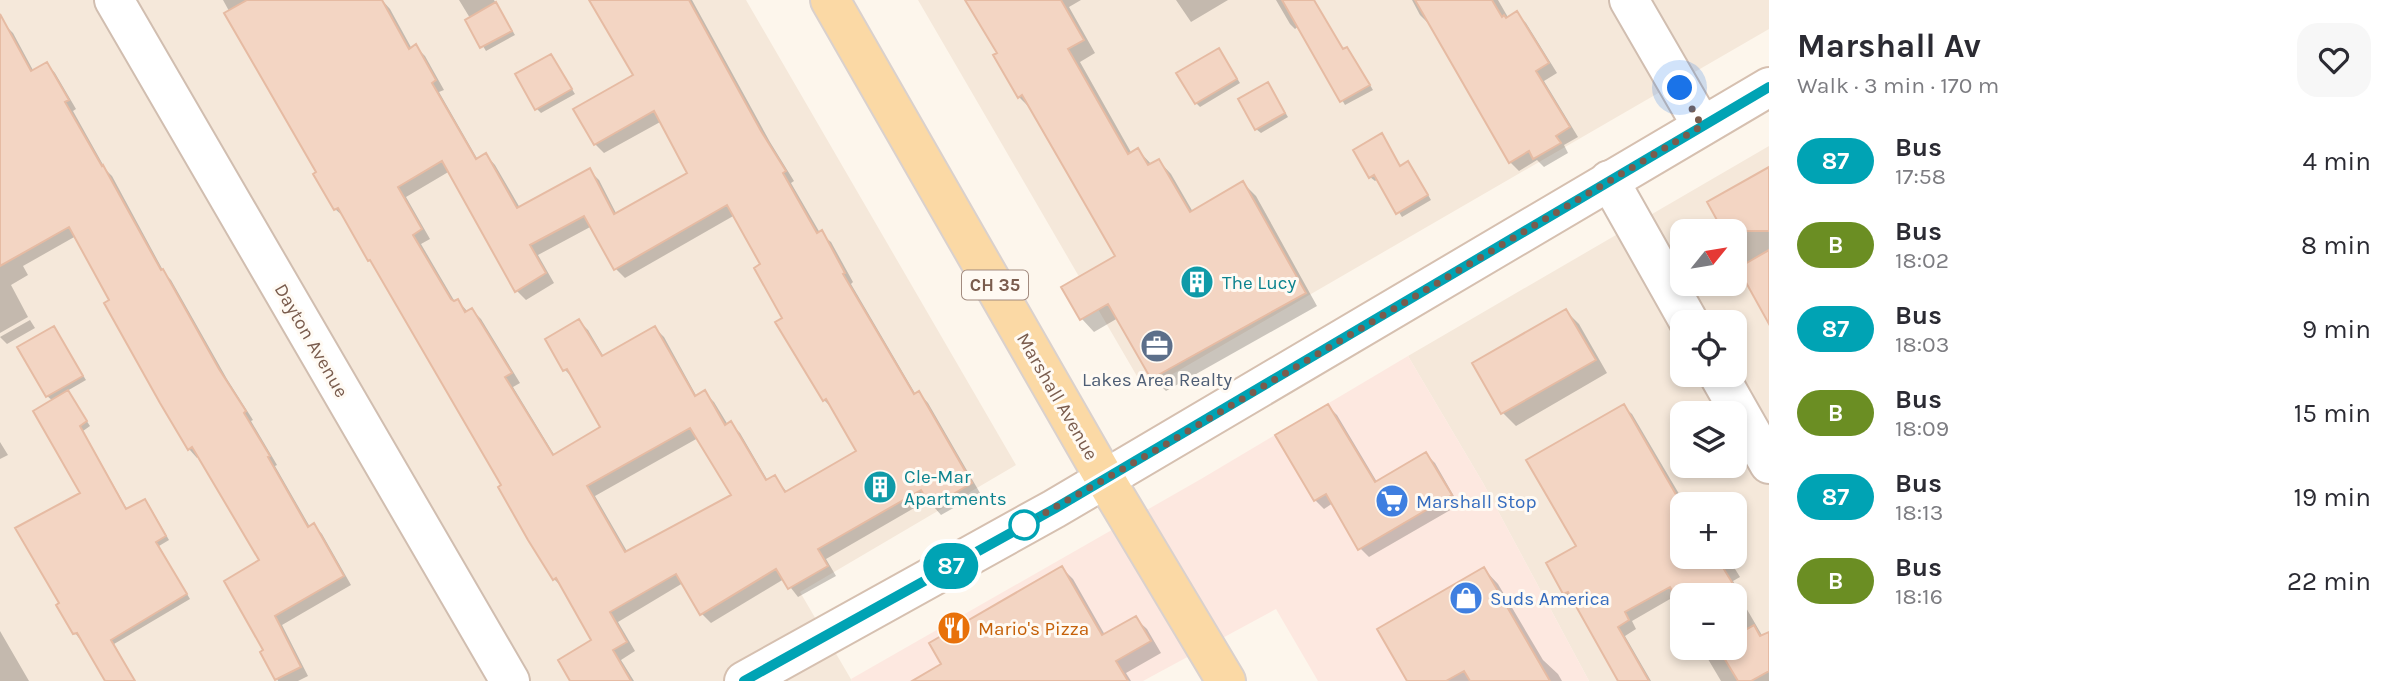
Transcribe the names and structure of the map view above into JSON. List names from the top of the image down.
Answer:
{
  "streets": {
    "main road": ["CH 35", "Marshall Avenue"],
    "street": ["Dayton Avenue"]
  },
  "places": {
    "building": ["The Lucy", "Cle-Mar Apartments"],
    "office": ["Lakes Area Realty"],
    "supermarket": ["Marshall Stop"],
    "shop": ["Suds America"],
    "restaurant": ["Mario's Pizza"]
  },
  "lines": ["bus line 87"],
  "north": "top right",
  "page": {
    "on_map": "87",
    "heading": ["Marshall Av", "Walk · 3 min · 170 m"],
    "list": [
      {
        "mark": "87",
        "name": "Bus",
        "note": "17:58",
        "value": "4 min"
      },
      {
        "mark": "B",
        "name": "Bus",
        "note": "18:02",
        "value": "8 min"
      },
      {
        "mark": "87",
        "name": "Bus",
        "note": "18:03",
        "value": "9 min"
      },
      {
        "mark": "B",
        "name": "Bus",
        "note": "18:09",
        "value": "15 min"
      },
      {
        "mark": "87",
        "name": "Bus",
        "note": "18:13",
        "value": "19 min"
      },
      {
        "mark": "B",
        "name": "Bus",
        "note": "18:16",
        "value": "22 min"
      }
    ],
    "map_buttons": ["+", "−"]
  }
}
